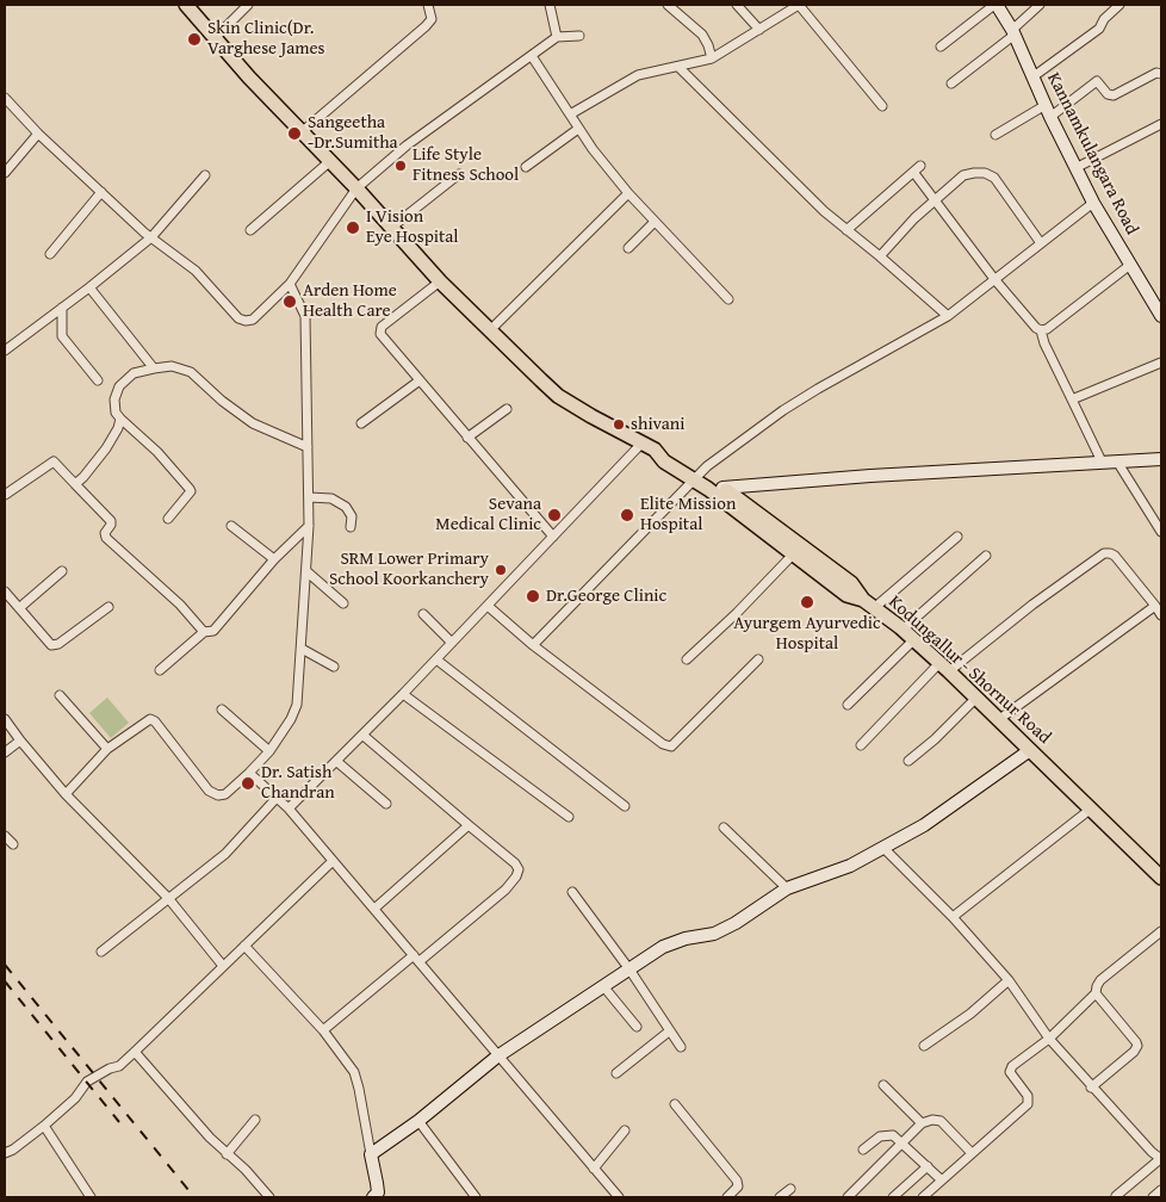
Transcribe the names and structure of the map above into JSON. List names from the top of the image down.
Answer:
{
  "streets": {
    "main road": ["Kodungallur - Shornur Road"],
    "street": ["Kannamkulangara Road"]
  },
  "places": [
    "Skin Clinic(Dr. Varghese James",
    "Sangeetha -Dr.Sumitha",
    "Life Style Fitness School",
    "I Vision Eye Hospital",
    "Arden Home Health Care",
    "shivani",
    "Sevana Medical Clinic",
    "Elite Mission Hospital",
    "SRM Lower Primary School Koorkanchery",
    "Dr.George Clinic",
    "Ayurgem Ayurvedic Hospital",
    "Dr. Satish Chandran"
  ]
}
